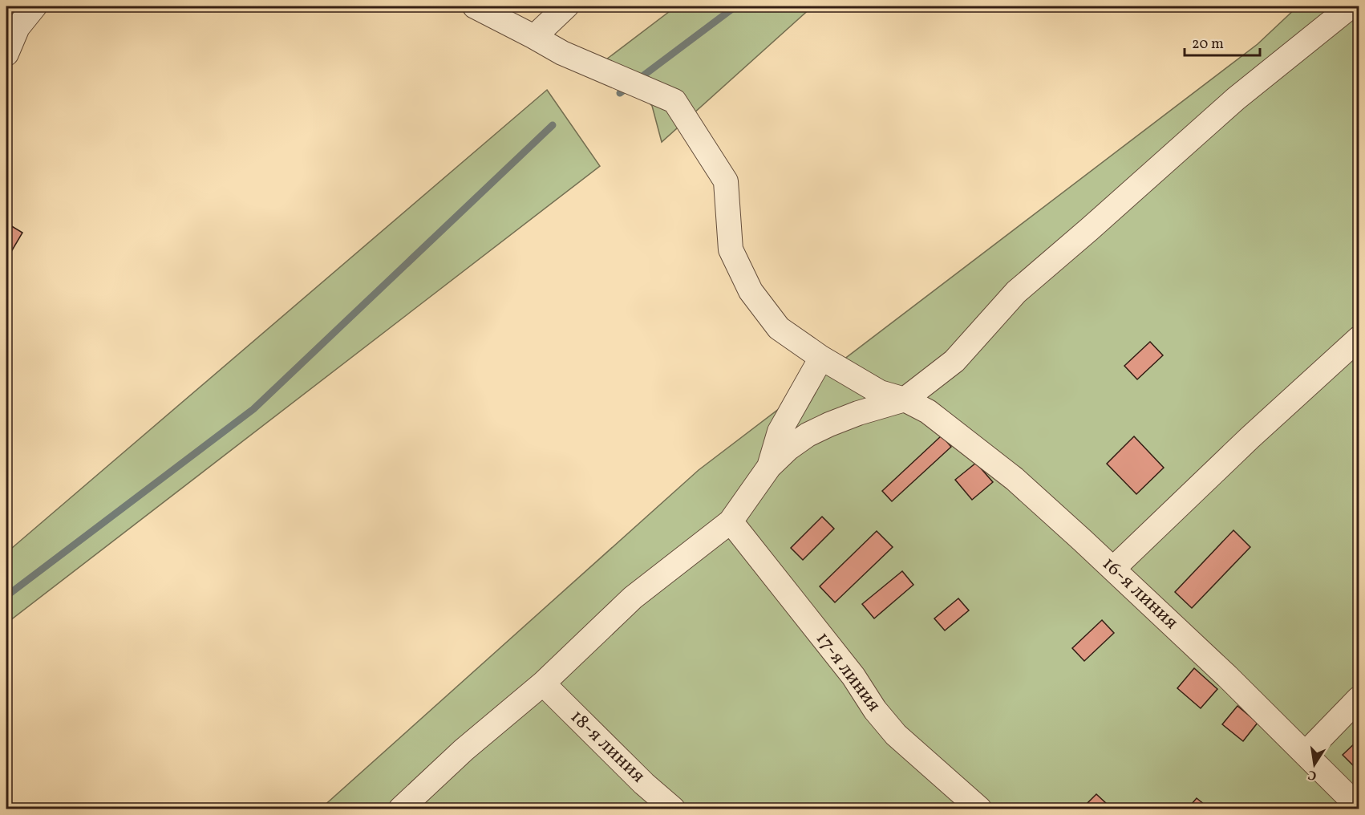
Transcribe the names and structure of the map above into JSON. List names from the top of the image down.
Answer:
{
  "streets": {
    "street": ["16-я линия", "17-я линия", "18-я линия"]
  },
  "scale_bar": "20 m",
  "north": "bottom"
}
